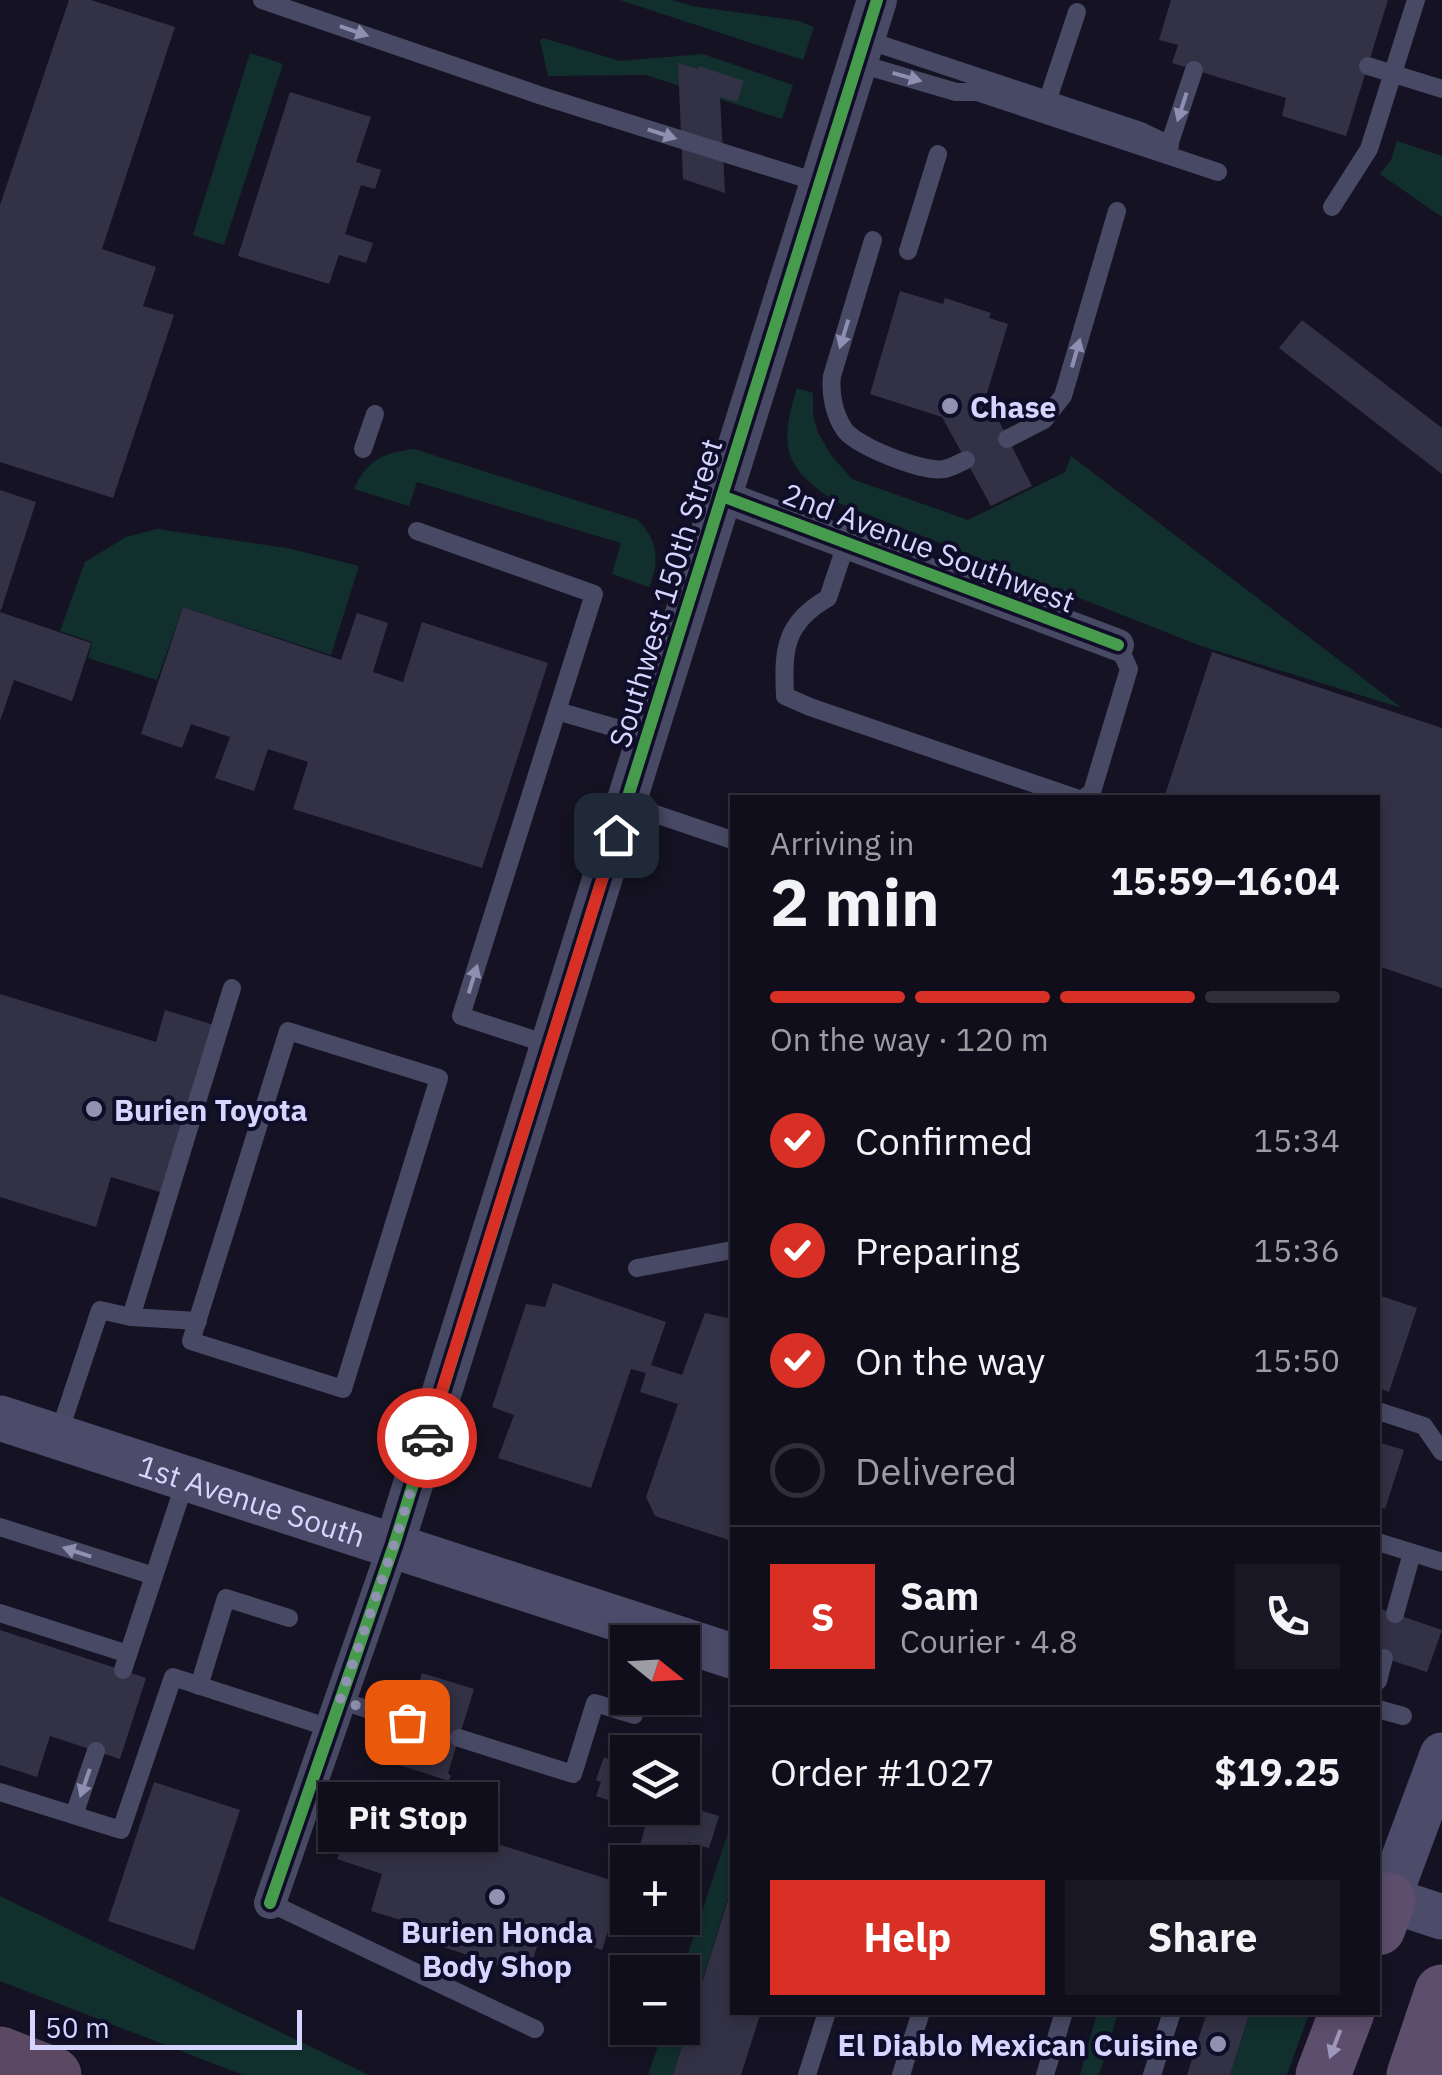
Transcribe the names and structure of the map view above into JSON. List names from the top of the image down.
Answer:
{
  "streets": {
    "main road": ["1st Avenue South"],
    "street": ["2nd Avenue Southwest", "Southwest 150th Street"]
  },
  "crossings": [
    ["2nd Avenue Southwest", "Southwest 150th Street"],
    ["Southwest 150th Street", "1st Avenue South"]
  ],
  "places": [
    "Chase",
    "Burien Toyota",
    "Pit Stop",
    "Burien Honda Body Shop",
    "El Diablo Mexican Cuisine"
  ],
  "scale_bar": "50 m",
  "north": "right",
  "page": {
    "heading": ["2 min", "Arriving in", "15:59–16:04"],
    "panel": [
      "Sam",
      "Courier · 4.8",
      "Order #1027",
      "$19.25"
    ],
    "bar": "On the way · 120 m",
    "list": [
      ["Confirmed", "15:34"],
      ["Preparing", "15:36"],
      ["On the way", "15:50"],
      "Delivered"
    ],
    "round": "S",
    "map_buttons": ["+", "−"],
    "bubble": "Pit Stop",
    "buttons": ["Help", "Share"],
    "scale": "50 m"
  }
}
